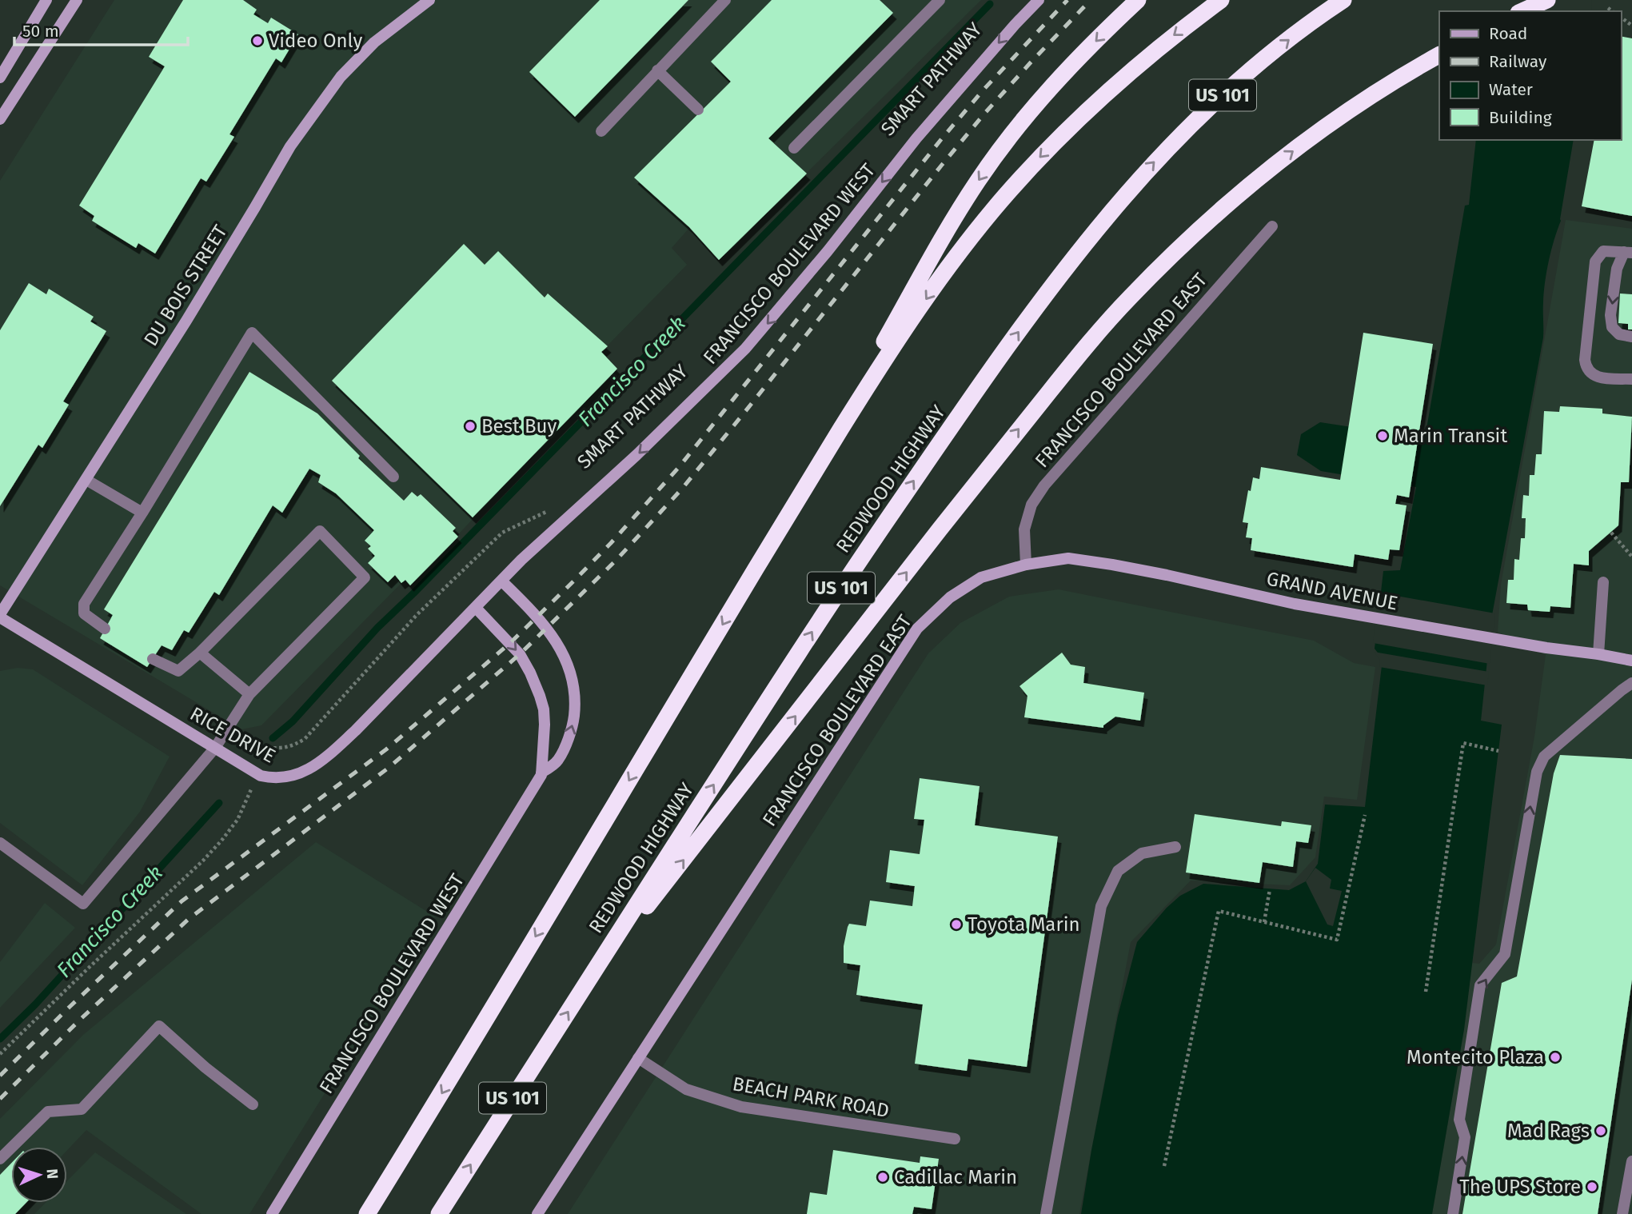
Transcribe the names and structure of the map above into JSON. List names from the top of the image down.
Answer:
{
  "streets": {
    "highway": ["US 101", "REDWOOD HIGHWAY"],
    "street": [
      "FRANCISCO BOULEVARD WEST",
      "DU BOIS STREET",
      "FRANCISCO BOULEVARD EAST",
      "GRAND AVENUE",
      "RICE DRIVE",
      "BEACH PARK ROAD"
    ]
  },
  "crossings": [
    ["FRANCISCO BOULEVARD WEST", "RICE DRIVE"],
    ["DU BOIS STREET", "RICE DRIVE"],
    ["FRANCISCO BOULEVARD EAST", "GRAND AVENUE"],
    ["FRANCISCO BOULEVARD EAST", "BEACH PARK ROAD"]
  ],
  "water": ["Francisco Creek"],
  "places": [
    "Video Only",
    "Best Buy",
    "Marin Transit",
    "Toyota Marin",
    "Montecito Plaza",
    "Mad Rags",
    "Cadillac Marin",
    "The UPS Store"
  ],
  "legend": [
    "Road",
    "Railway",
    "Water",
    "Building"
  ],
  "scale_bar": "50 m",
  "north": "right"
}
